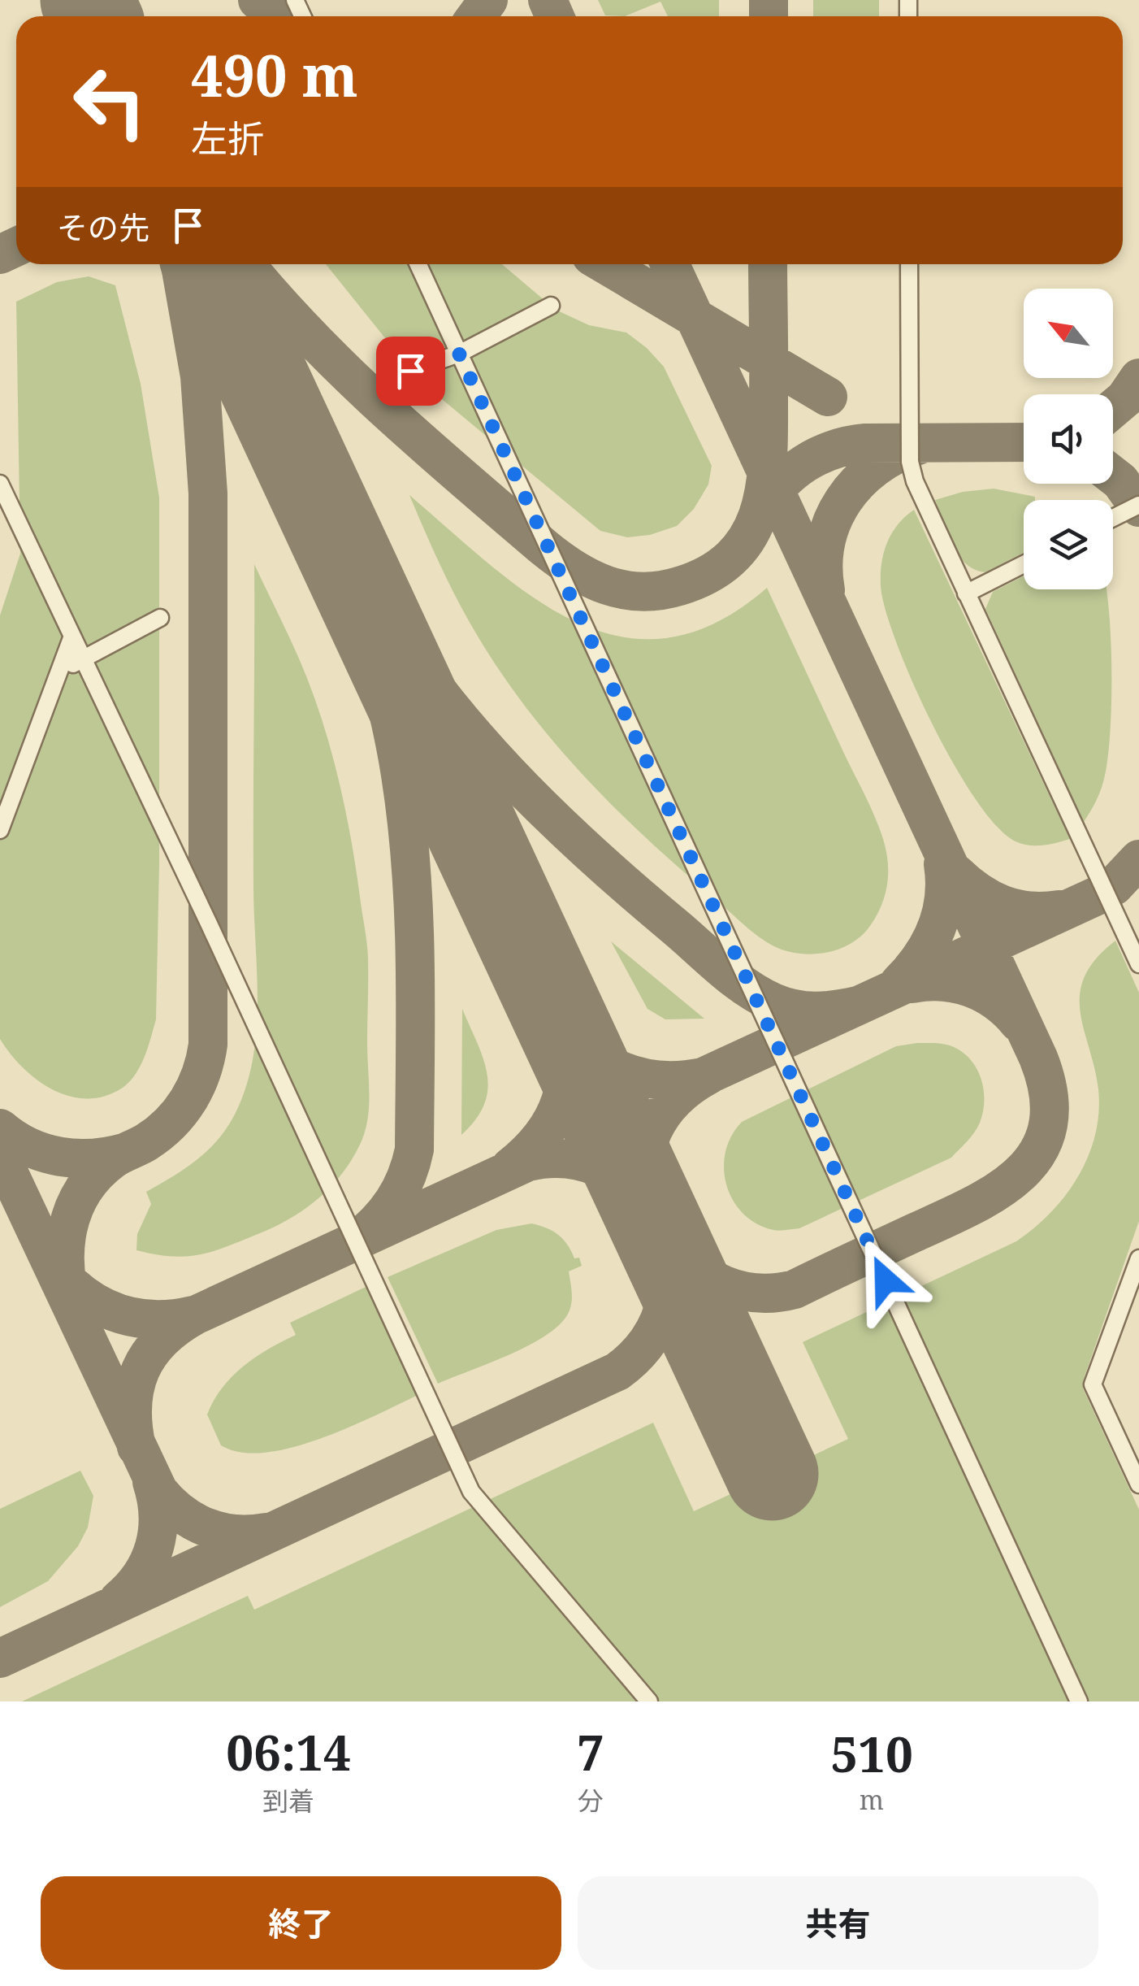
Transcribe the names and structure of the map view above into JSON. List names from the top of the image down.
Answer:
{
  "north": "top left",
  "page": {
    "turn": ["490 m", "左折"],
    "then": "その先",
    "eta": [
      "06:14",
      "到着",
      "7",
      "分",
      "510",
      "m"
    ],
    "buttons": ["終了", "共有"]
  }
}
